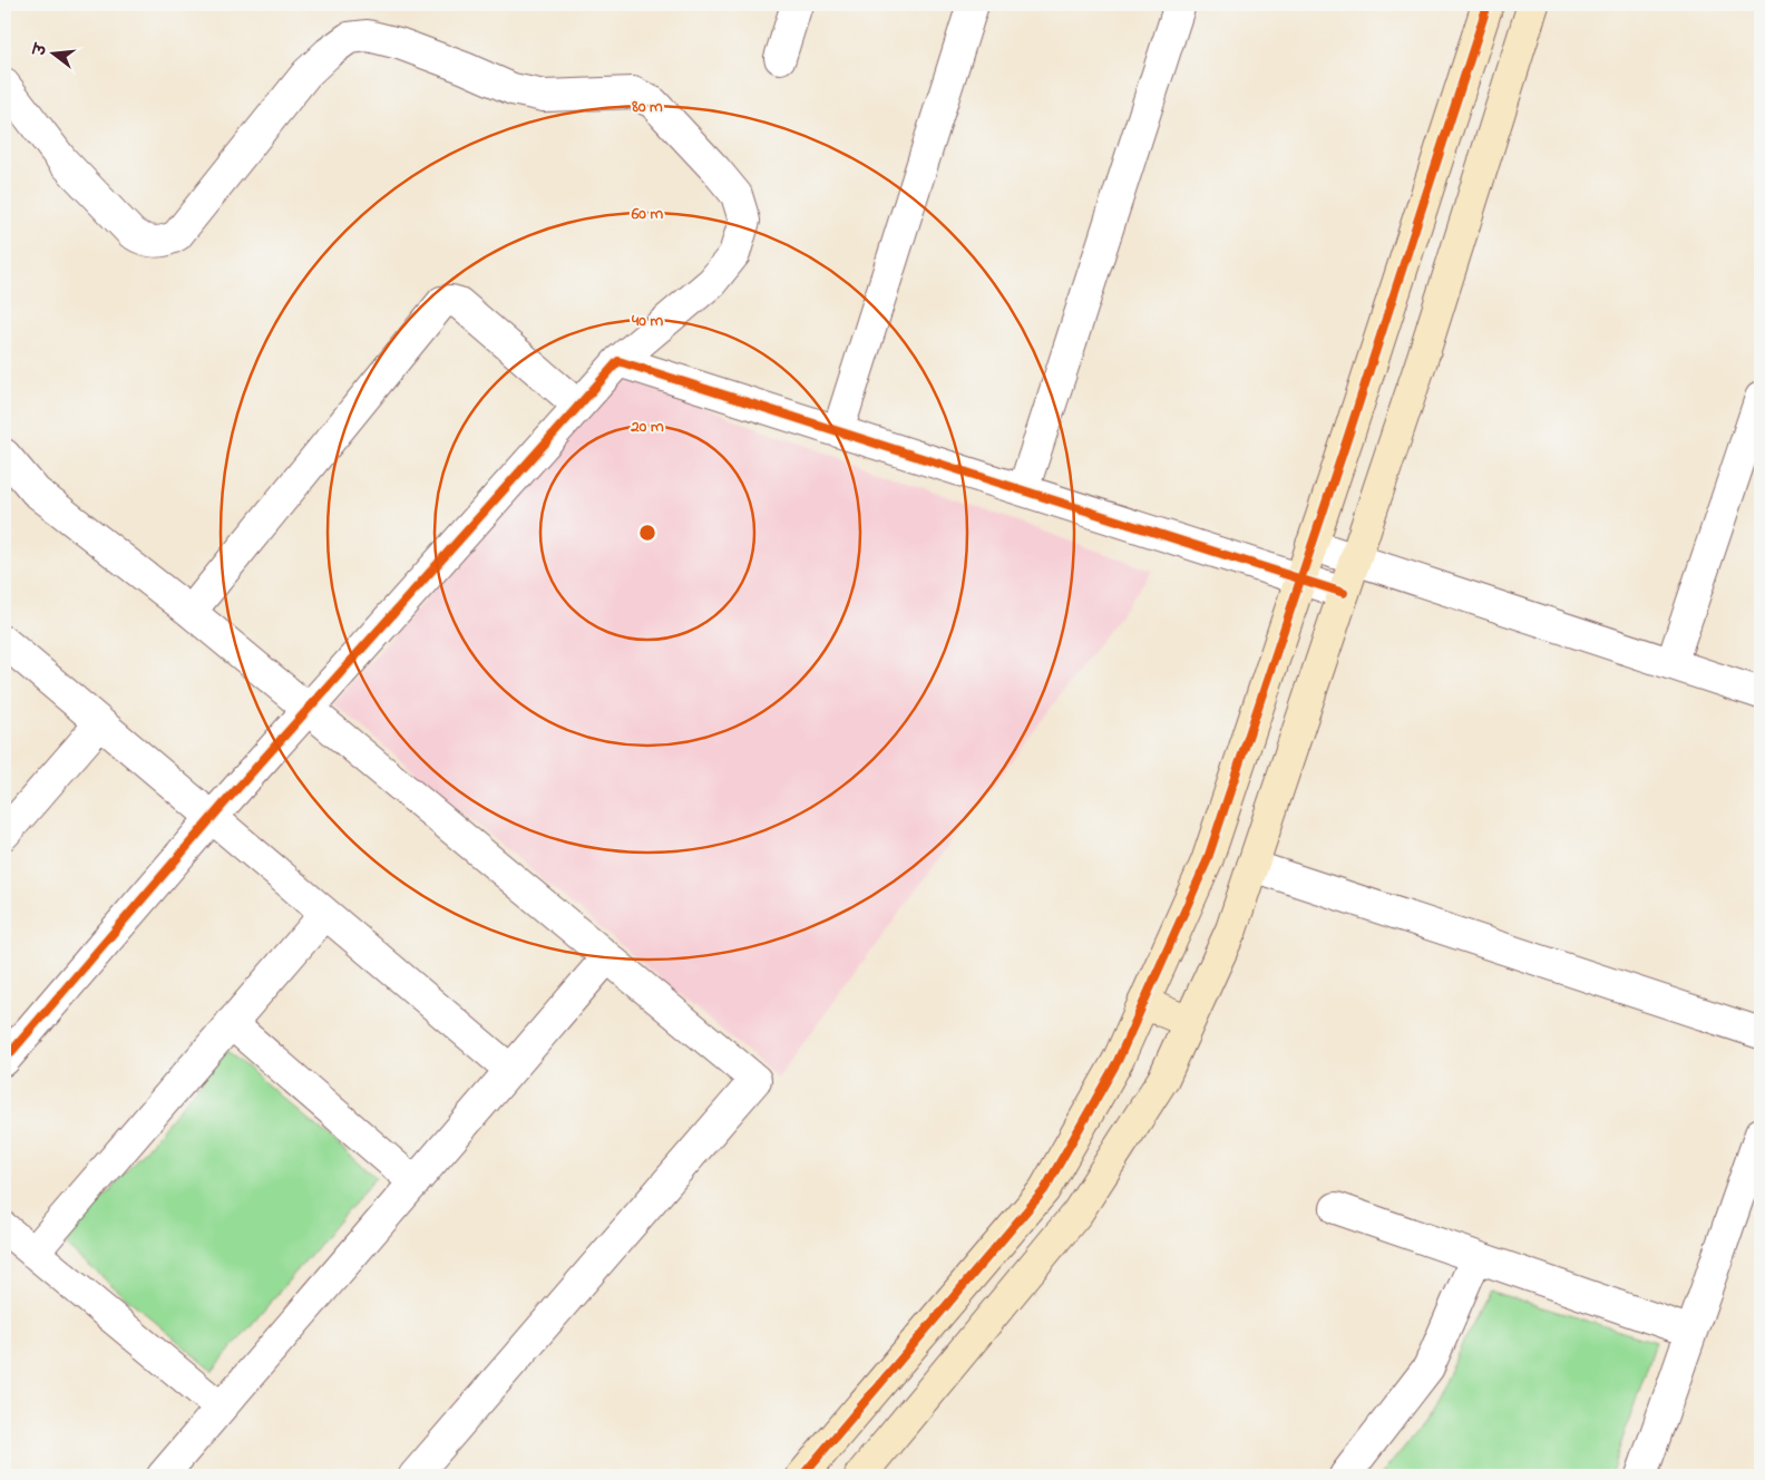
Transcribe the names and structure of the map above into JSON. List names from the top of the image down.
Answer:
{
  "north": "left",
  "rings": [
    "80 m",
    "60 m",
    "40 m",
    "20 m"
  ]
}
